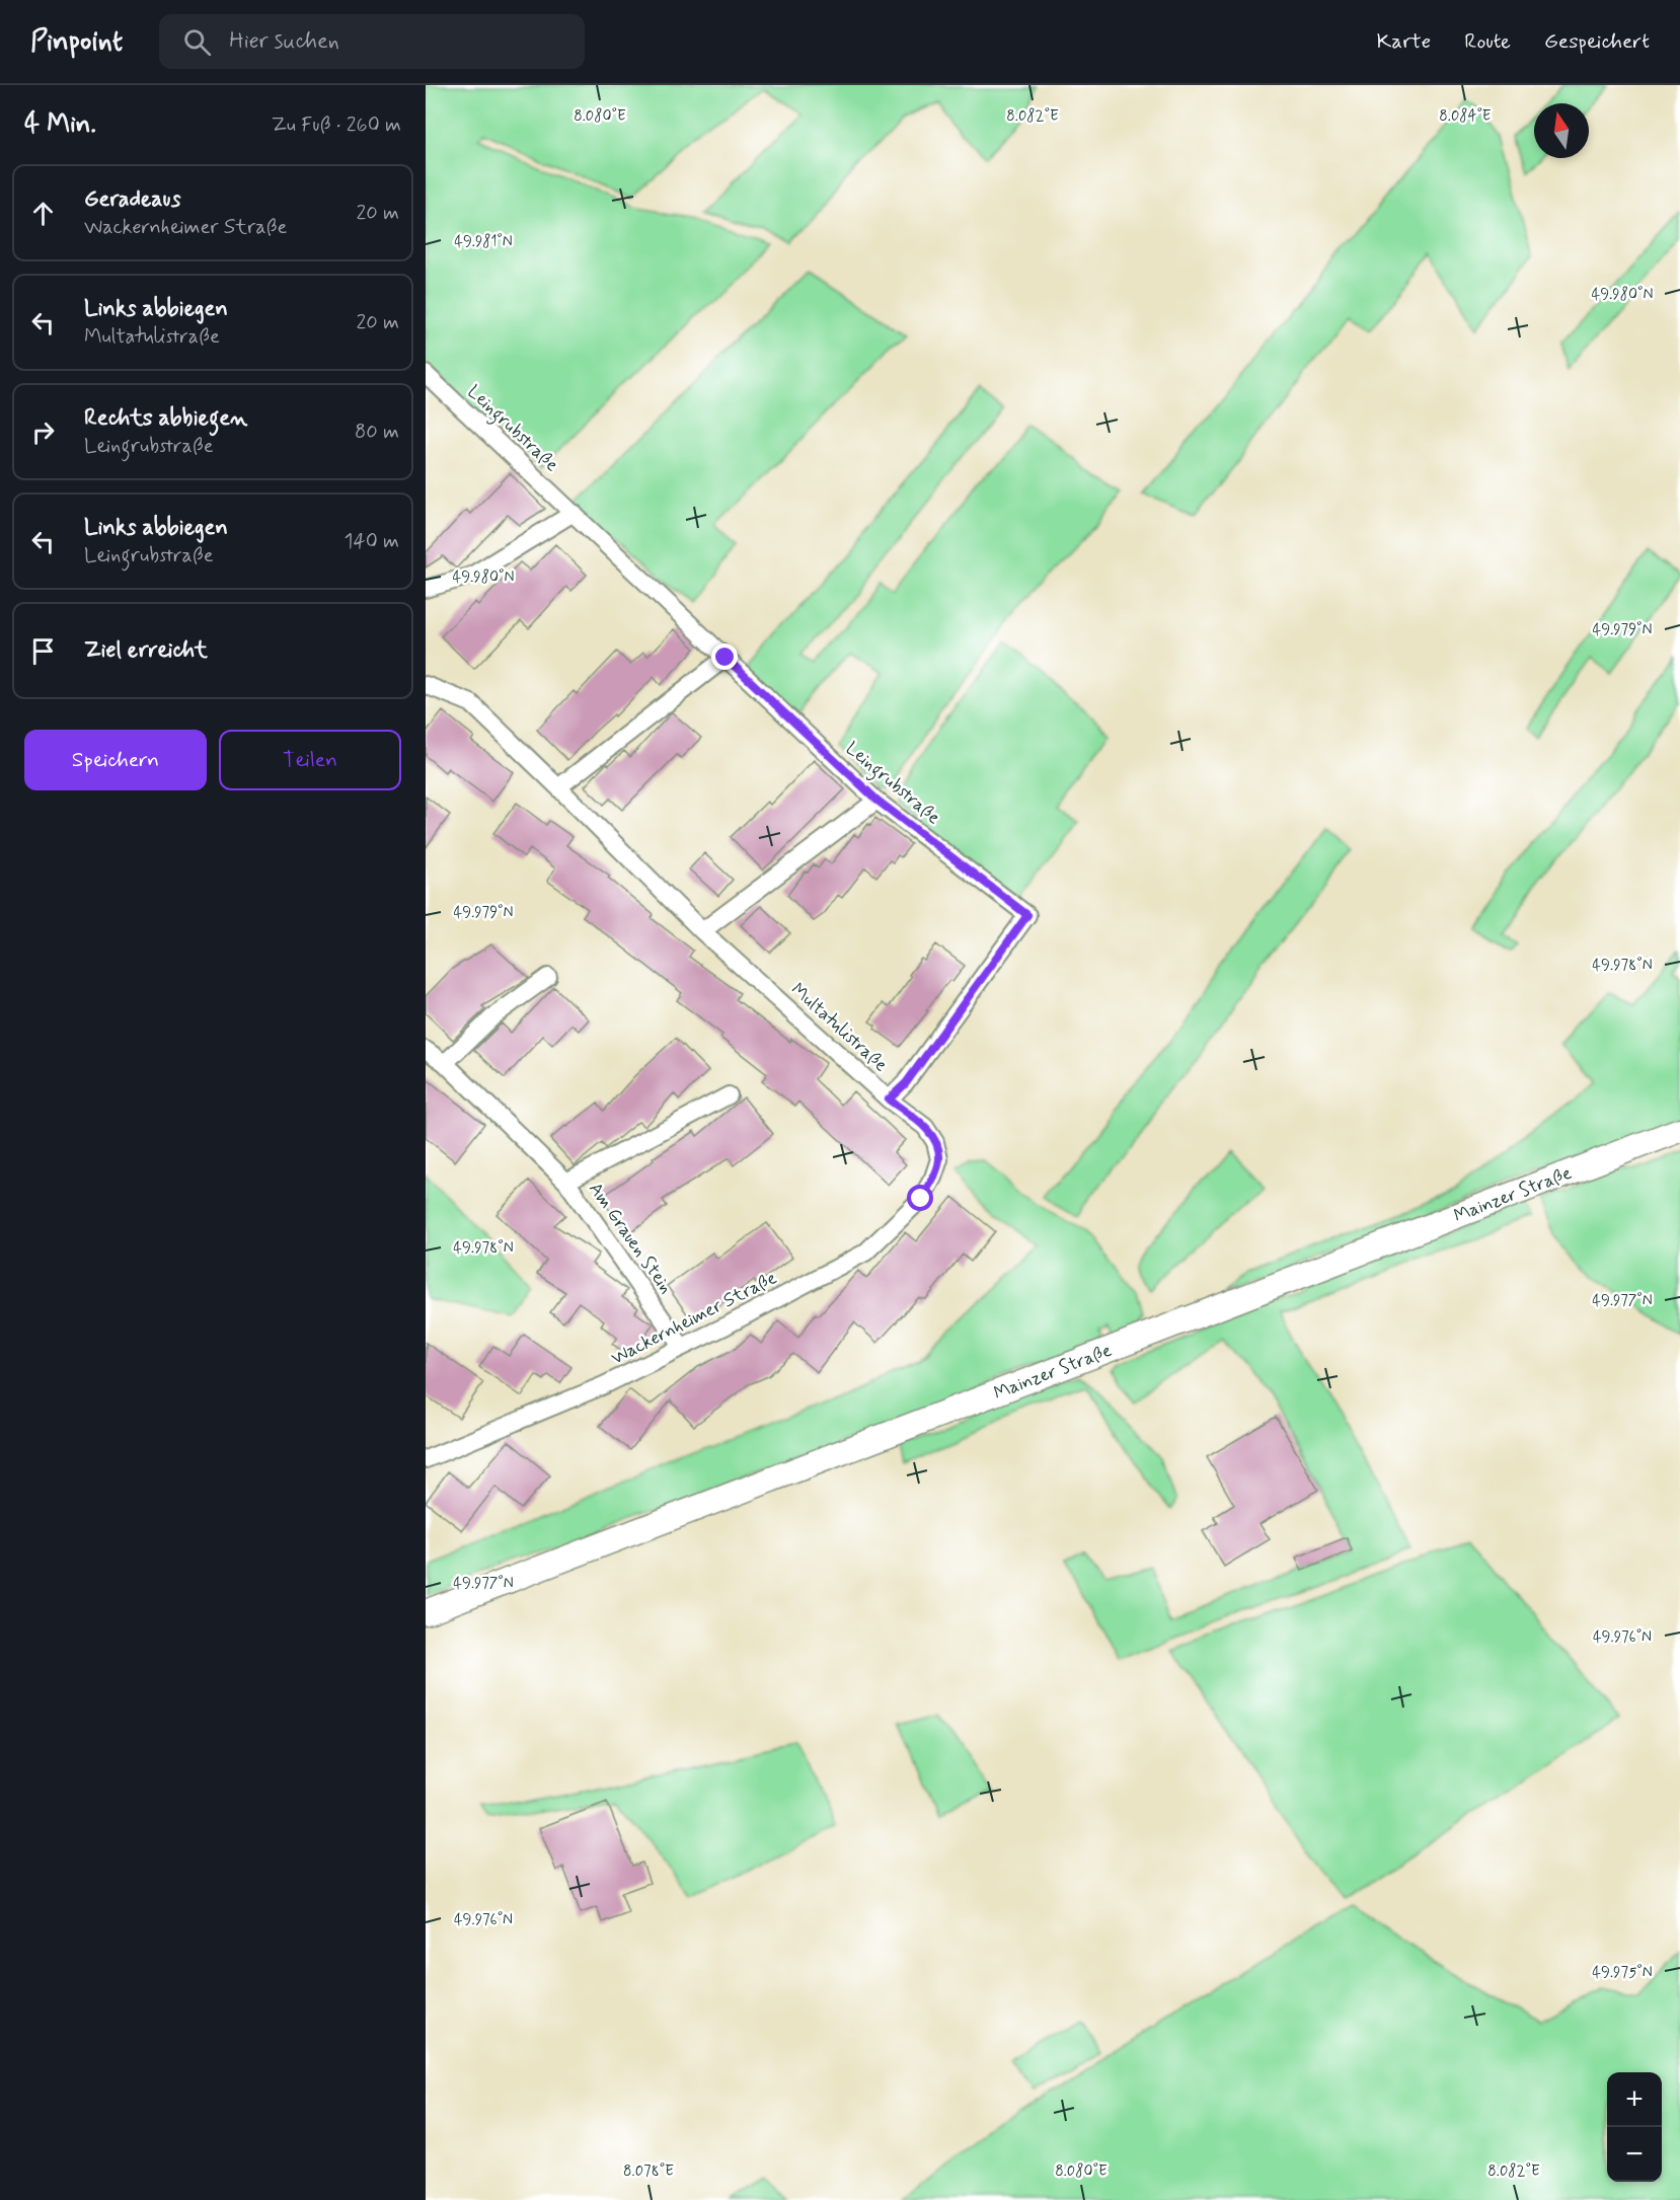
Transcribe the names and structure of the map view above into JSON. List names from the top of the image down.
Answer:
{
  "streets": {
    "main road": ["Mainzer Straße"],
    "street": [
      "Leingrubstraße",
      "Multatulistraße",
      "Am Grauen Stein",
      "Wackernheimer Straße"
    ]
  },
  "crossings": [
    ["Leingrubstraße", "Multatulistraße"],
    ["Multatulistraße", "Wackernheimer Straße"],
    ["Am Grauen Stein", "Wackernheimer Straße"]
  ],
  "north": "top",
  "page": {
    "header": "Pinpoint",
    "search": "Hier suchen",
    "nav": ["Karte", "Route", "Gespeichert"],
    "heading": ["4 Min.", "Zu Fuß · 260 m"],
    "list": [
      ["Geradeaus", "Wackernheimer Straße", "20 m"],
      ["Links abbiegen", "Multatulistraße", "20 m"],
      ["Rechts abbiegen", "Leingrubstraße", "80 m"],
      ["Links abbiegen", "Leingrubstraße", "140 m"],
      "Ziel erreicht"
    ],
    "buttons": ["Speichern", "Teilen"],
    "map_buttons": ["+", "−"]
  },
  "coordinates": [
    "8.080°E",
    "8.082°E",
    "8.084°E",
    "49.981°N",
    "49.980°N",
    "49.979°N",
    "49.978°N",
    "49.977°N",
    "49.976°N",
    "49.975°N",
    "8.078°E"
  ]
}
